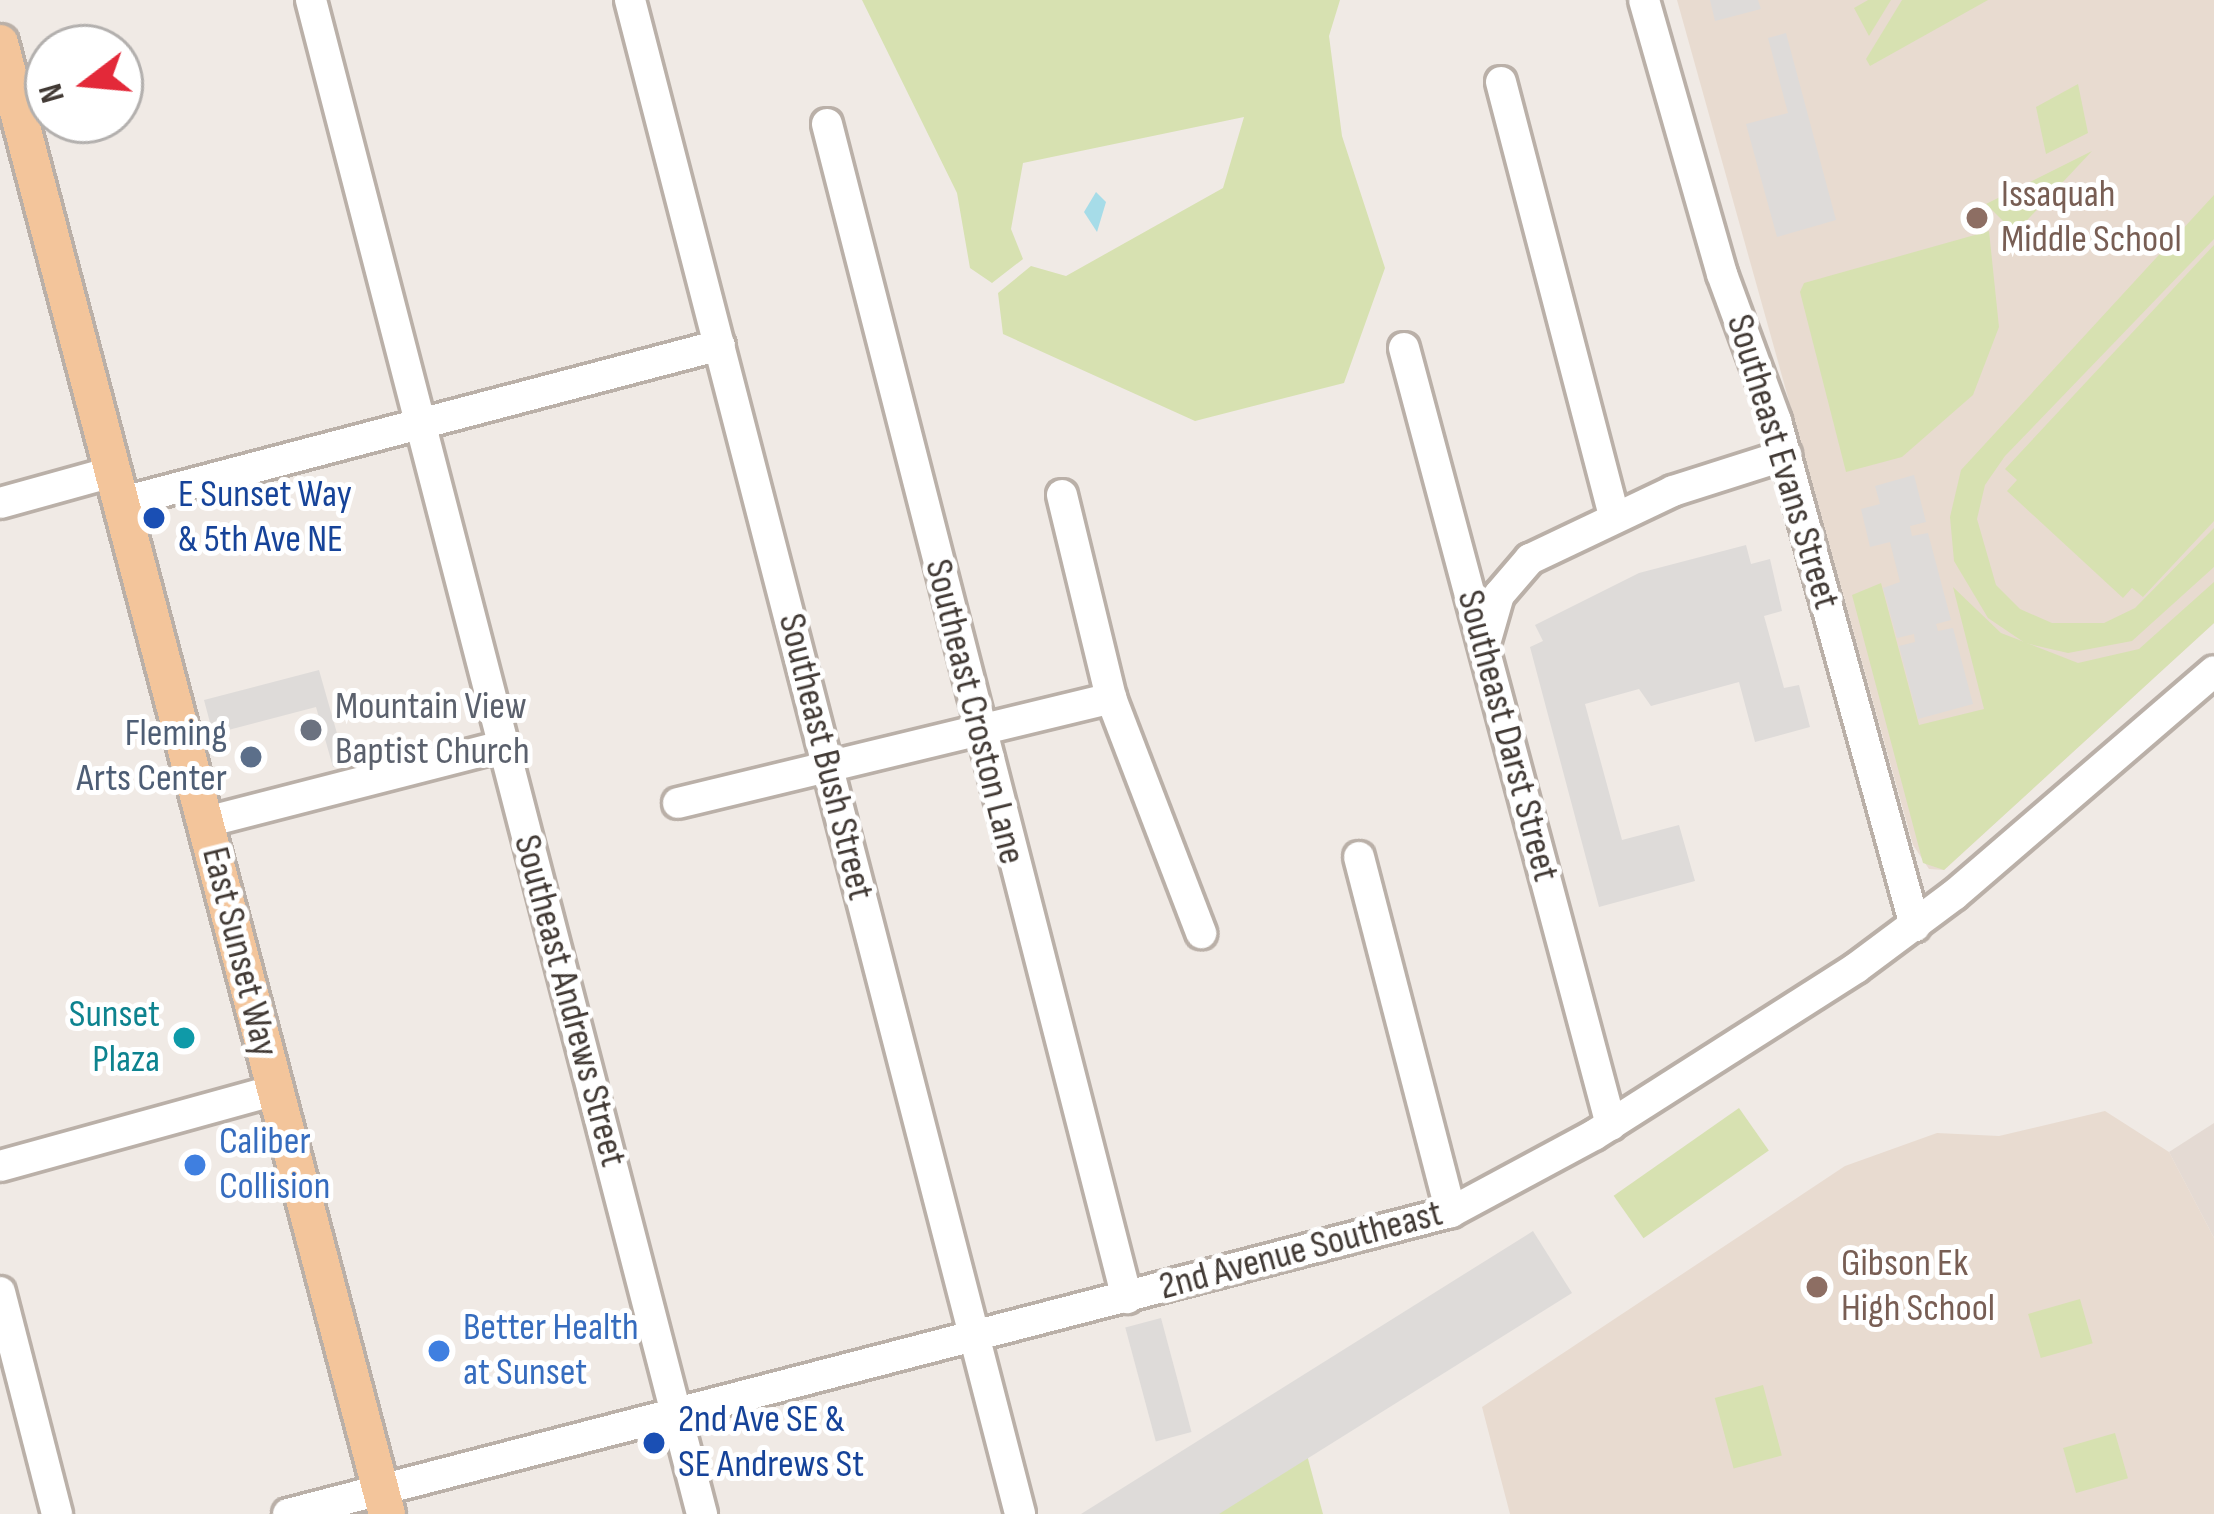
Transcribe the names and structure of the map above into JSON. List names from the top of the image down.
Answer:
{
  "streets": {
    "main road": ["East Sunset Way"],
    "street": [
      "Southeast Evans Street",
      "Southeast Croston Lane",
      "Southeast Darst Street",
      "Southeast Bush Street",
      "Southeast Andrews Street",
      "2nd Avenue Southeast"
    ]
  },
  "crossings": [
    ["Southeast Evans Street", "2nd Avenue Southeast"],
    ["Southeast Croston Lane", "2nd Avenue Southeast"],
    ["Southeast Darst Street", "2nd Avenue Southeast"],
    ["Southeast Bush Street", "2nd Avenue Southeast"],
    ["East Sunset Way", "2nd Avenue Southeast"],
    ["Southeast Andrews Street", "2nd Avenue Southeast"]
  ],
  "places": [
    "Issaquah Middle School",
    "E Sunset Way & 5th Ave NE",
    "Mountain View Baptist Church",
    "Fleming Arts Center",
    "Sunset Plaza",
    "Caliber Collision",
    "Gibson Ek High School",
    "Better Health at Sunset",
    "2nd Ave SE & SE Andrews St"
  ],
  "north": "left"
}
